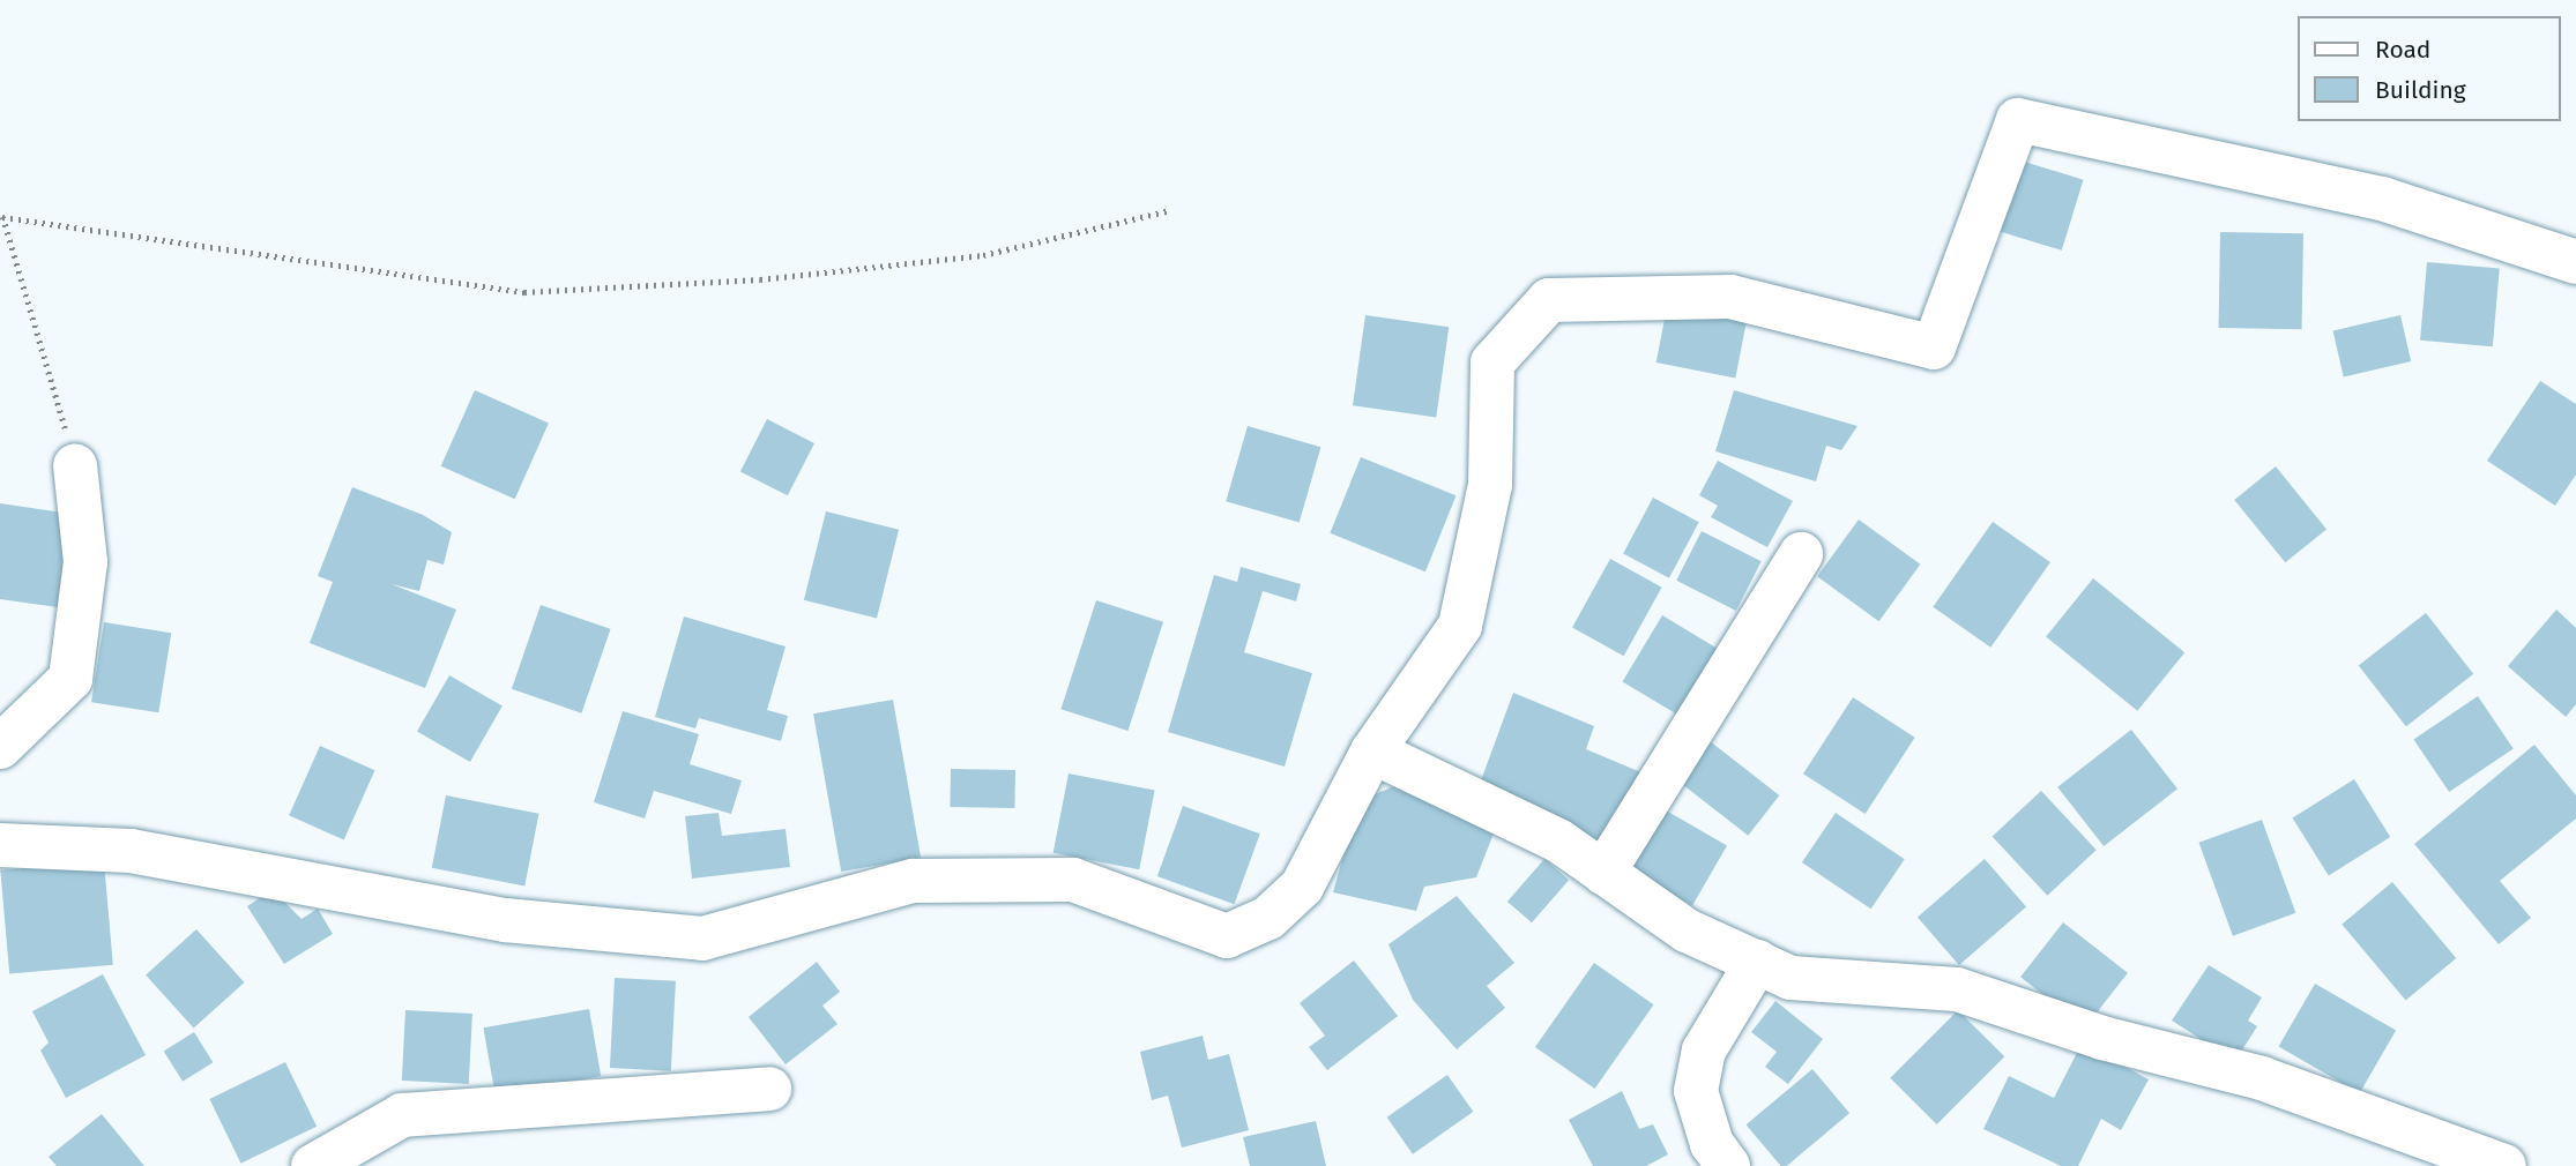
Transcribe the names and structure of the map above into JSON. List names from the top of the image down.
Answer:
{
  "legend": ["Road", "Building"]
}
